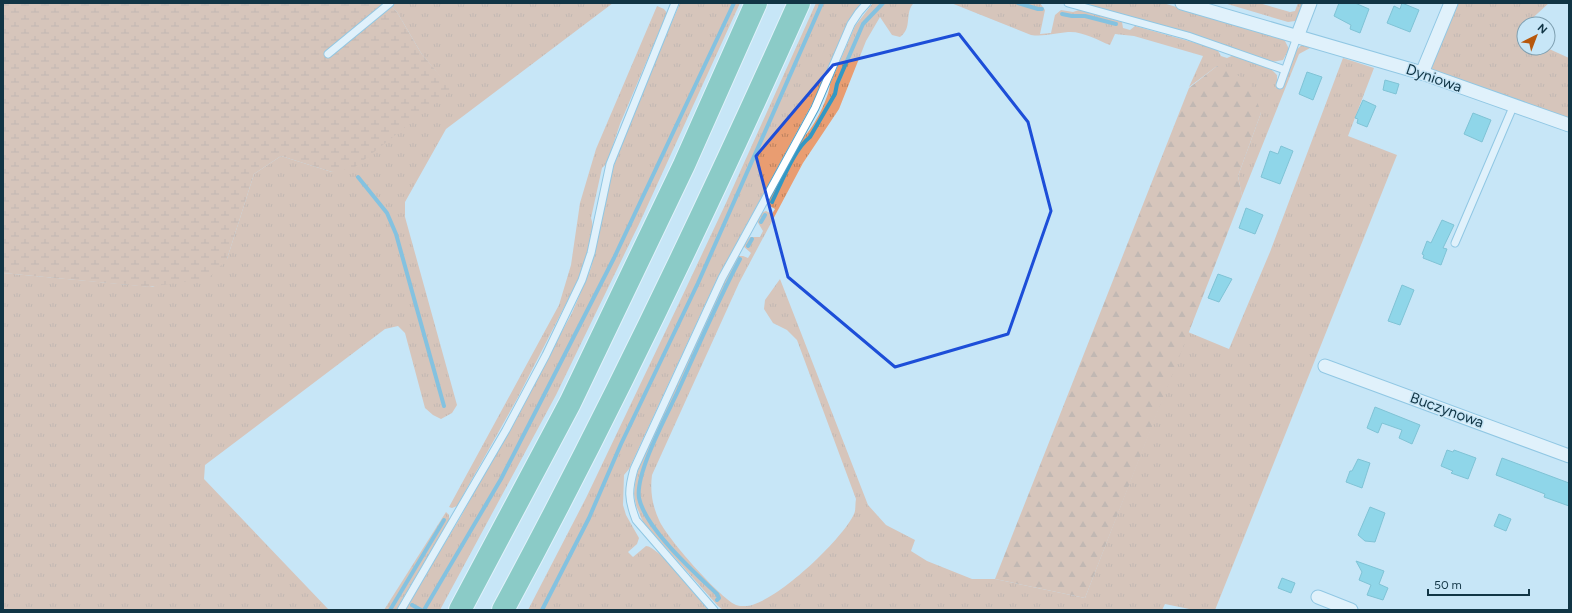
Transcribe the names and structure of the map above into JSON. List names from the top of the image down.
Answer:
{
  "streets": {
    "street": ["Dyniowa", "Buczynowa"]
  },
  "scale_bar": "50 m",
  "north": "top right"
}
